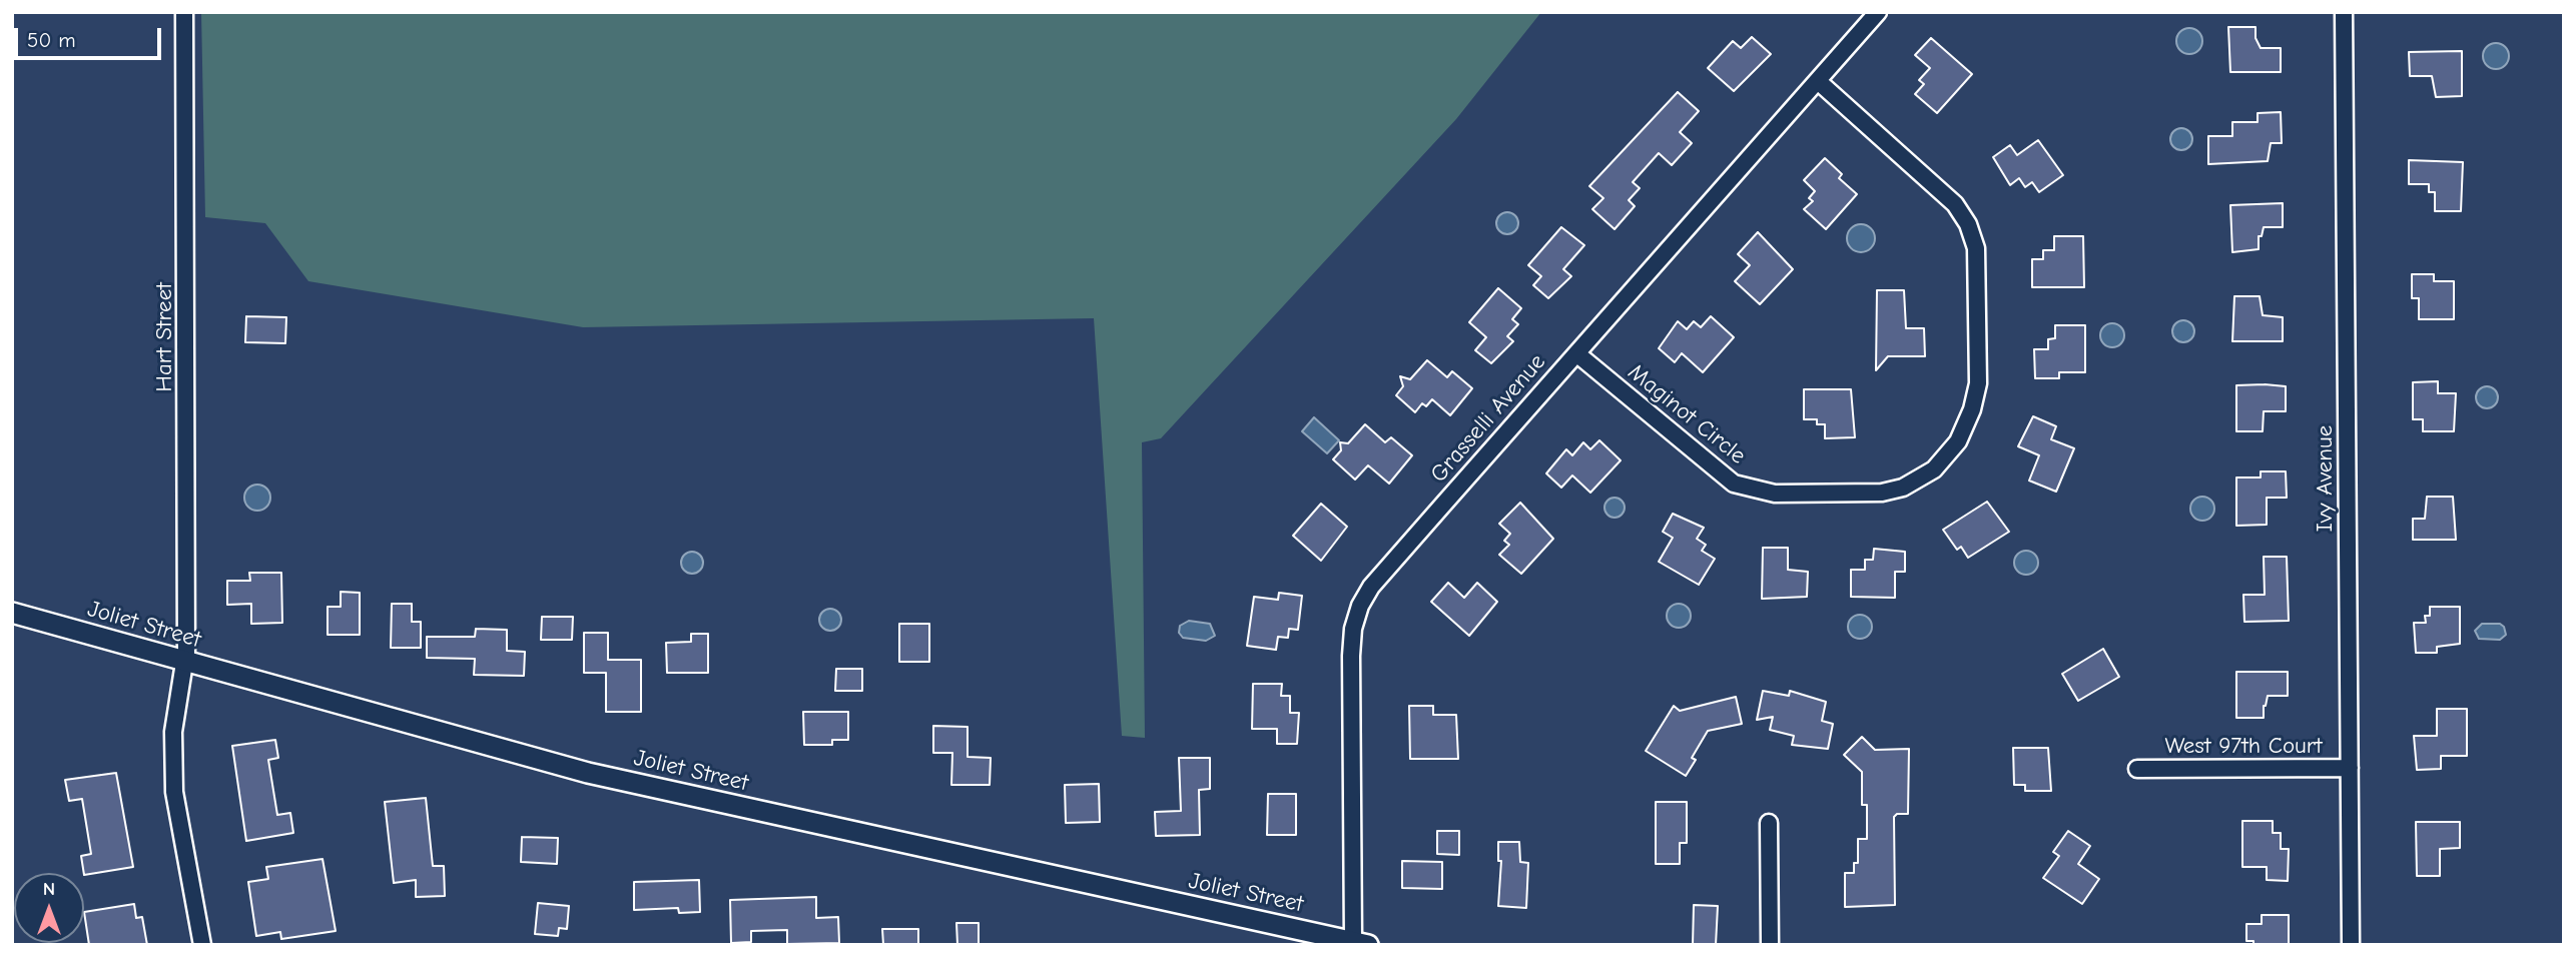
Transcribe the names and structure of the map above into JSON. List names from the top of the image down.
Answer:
{
  "streets": {
    "street": [
      "Hart Street",
      "Maginot Circle",
      "Grasselli Avenue",
      "Ivy Avenue",
      "Joliet Street",
      "West 97th Court"
    ]
  },
  "crossings": [
    ["Hart Street", "Joliet Street"],
    ["Maginot Circle", "Grasselli Avenue"],
    ["Grasselli Avenue", "Joliet Street"],
    ["Ivy Avenue", "West 97th Court"]
  ],
  "scale_bar": "50 m",
  "north": "top"
}
